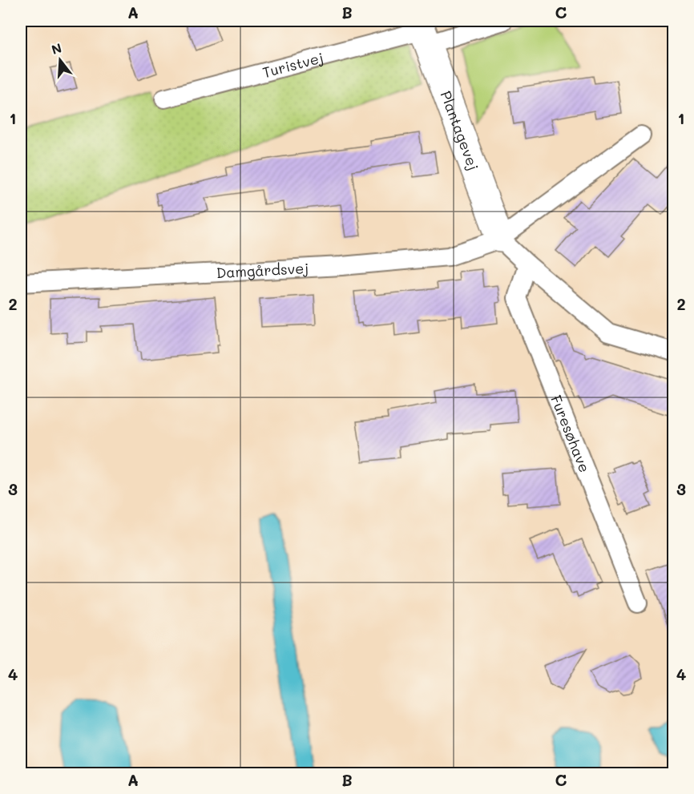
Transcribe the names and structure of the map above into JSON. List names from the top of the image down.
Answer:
{
  "streets": {
    "street": [
      "Turistvej",
      "Plantagevej",
      "Damgårdsvej",
      "Furesøhave"
    ]
  },
  "crossings": [
    ["Turistvej", "Plantagevej"],
    ["Plantagevej", "Damgårdsvej"],
    ["Plantagevej", "Furesøhave"]
  ],
  "north": "top",
  "grid": {
    "columns": ["A", "B", "C"],
    "rows": [
      "1",
      "2",
      "3",
      "4"
    ]
  }
}
